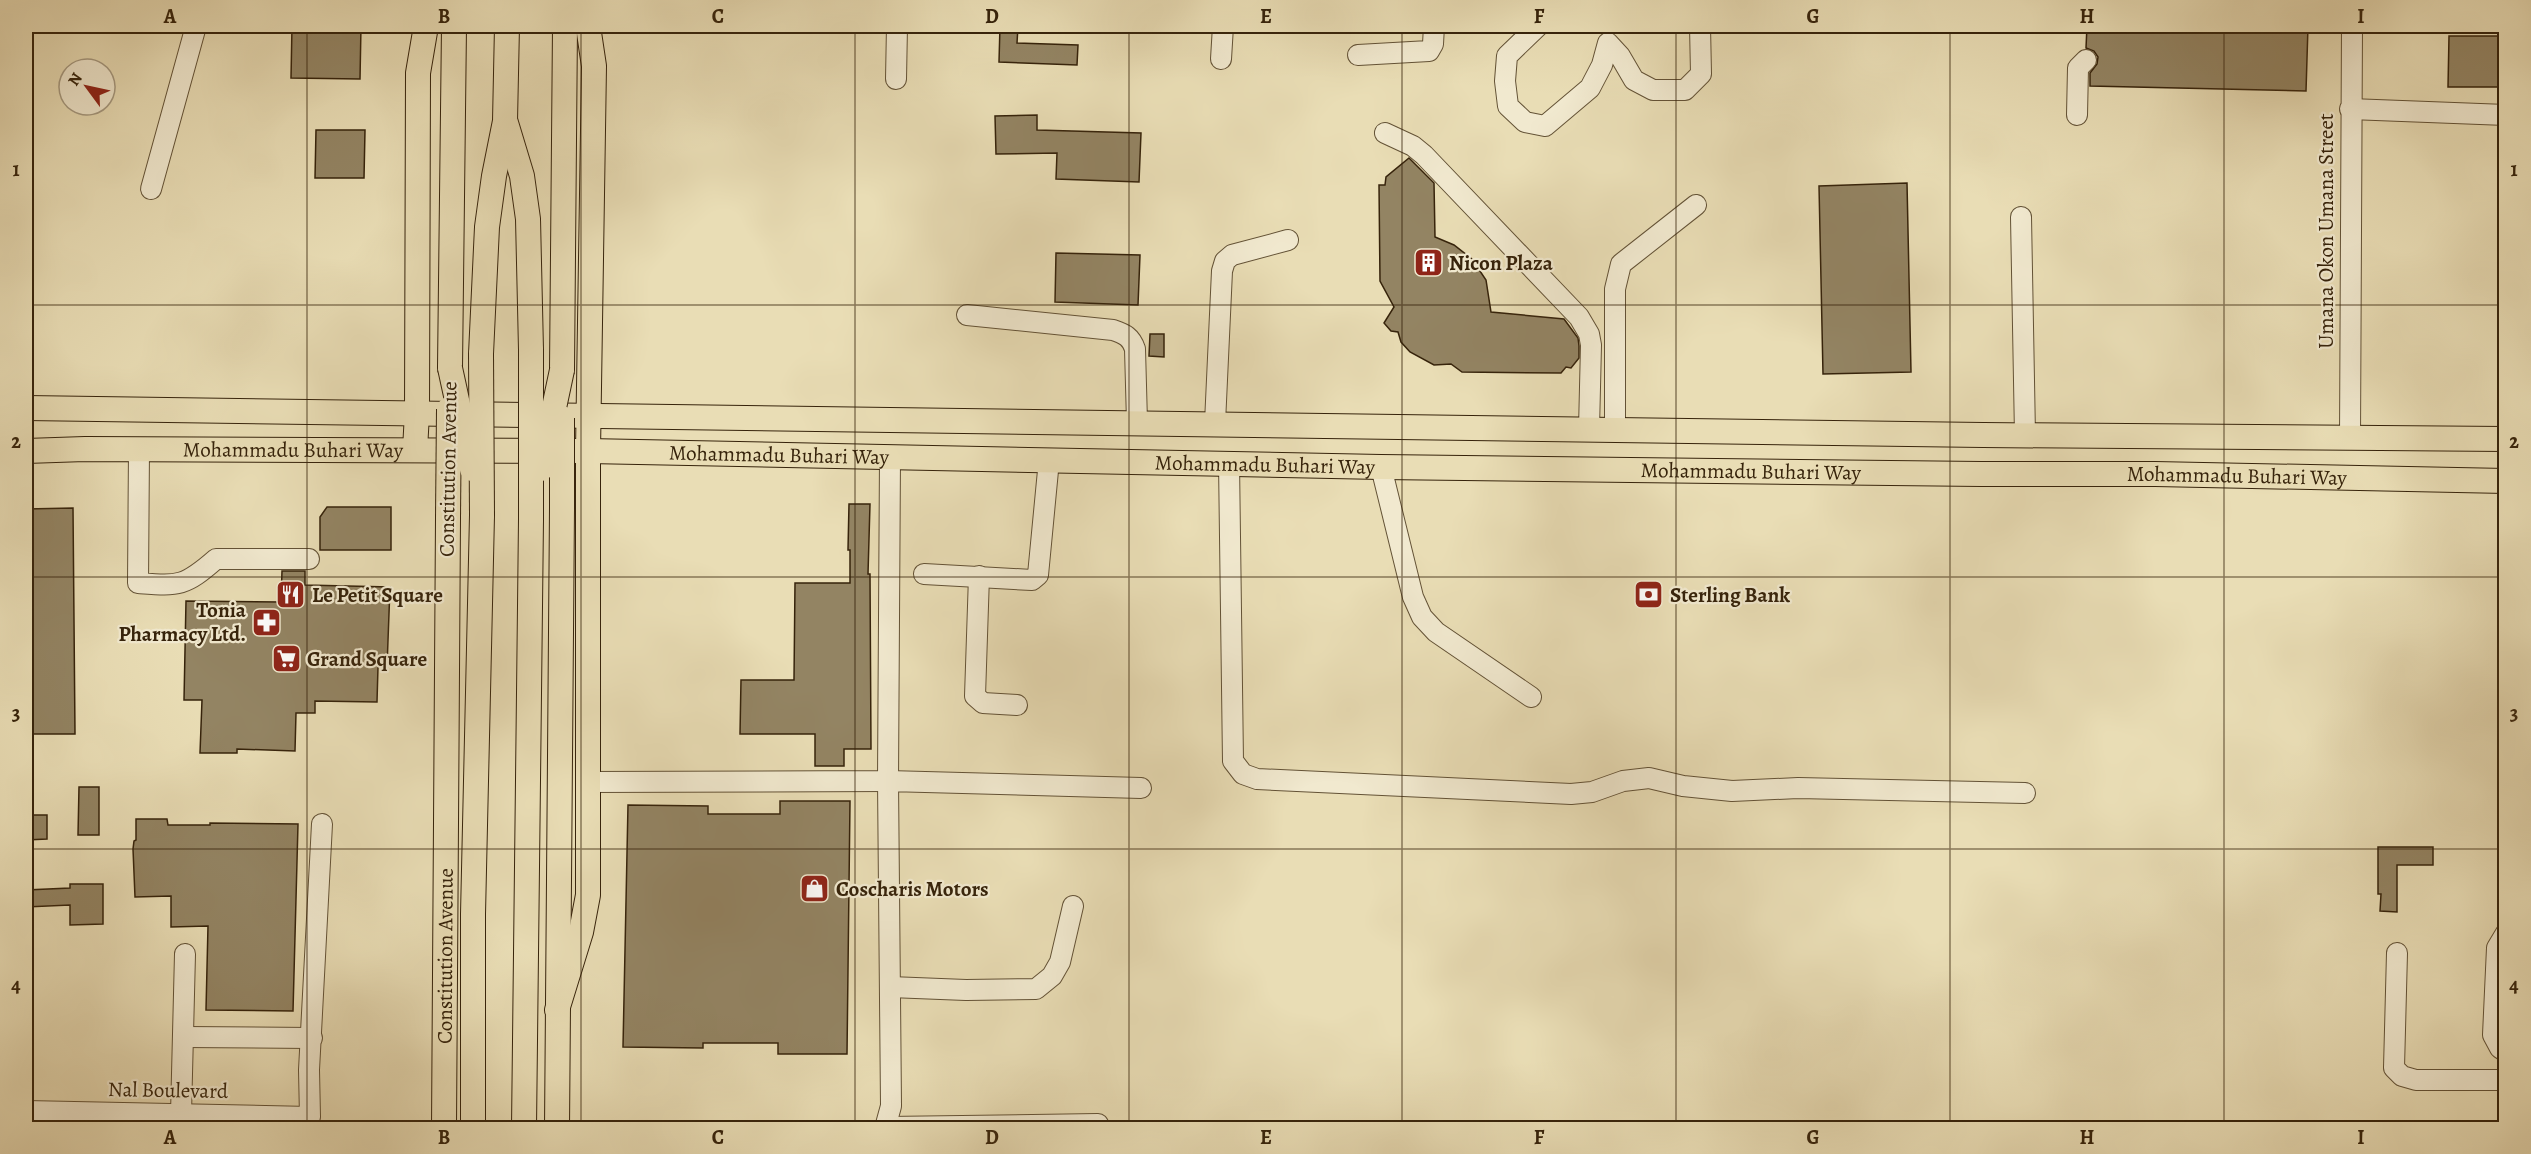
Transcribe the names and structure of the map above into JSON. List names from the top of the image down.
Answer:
{
  "streets": {
    "main road": ["Mohammadu Buhari Way", "Constitution Avenue"],
    "street": ["Umana Okon Umana Street", "Nal Boulevard"]
  },
  "crossings": [
    ["Umana Okon Umana Street", "Mohammadu Buhari Way"]
  ],
  "places": {
    "building": ["Nicon Plaza"],
    "restaurant": ["Le Petit Square"],
    "bank": ["Sterling Bank"],
    "pharmacy": ["Tonia Pharmacy Ltd."],
    "supermarket": ["Grand Square"],
    "shop": ["Coscharis Motors"]
  },
  "north": "top left",
  "grid": {
    "columns": [
      "A",
      "B",
      "C",
      "D",
      "E",
      "F",
      "G",
      "H",
      "I"
    ],
    "rows": [
      "1",
      "2",
      "3",
      "4"
    ]
  }
}
